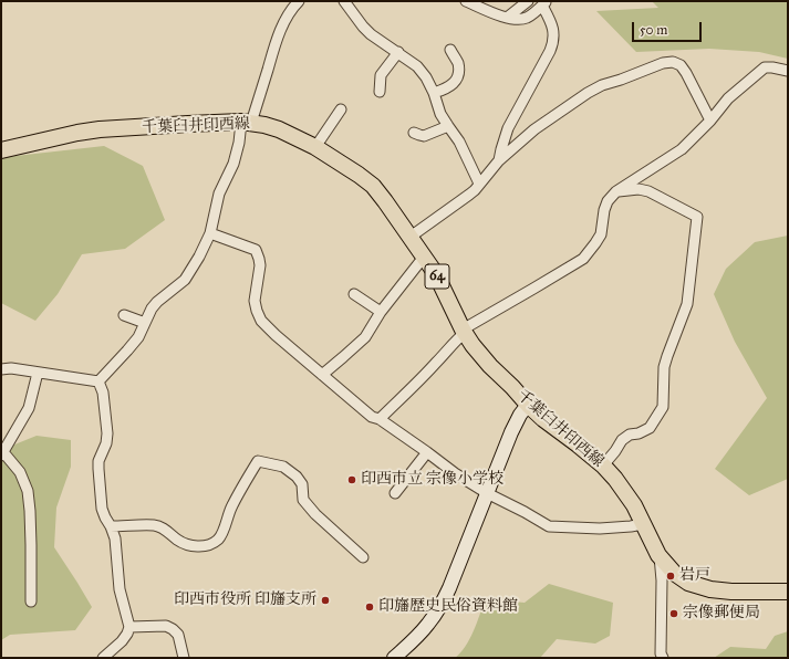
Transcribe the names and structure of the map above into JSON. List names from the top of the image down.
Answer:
{
  "streets": {
    "main road": ["千葉臼井印西線", "64"]
  },
  "places": [
    "印西市立 宗像小学校",
    "岩戸",
    "印西市役所 印旛支所",
    "印旛歴史民俗資料館",
    "宗像郵便局"
  ],
  "scale_bar": "50 m"
}
